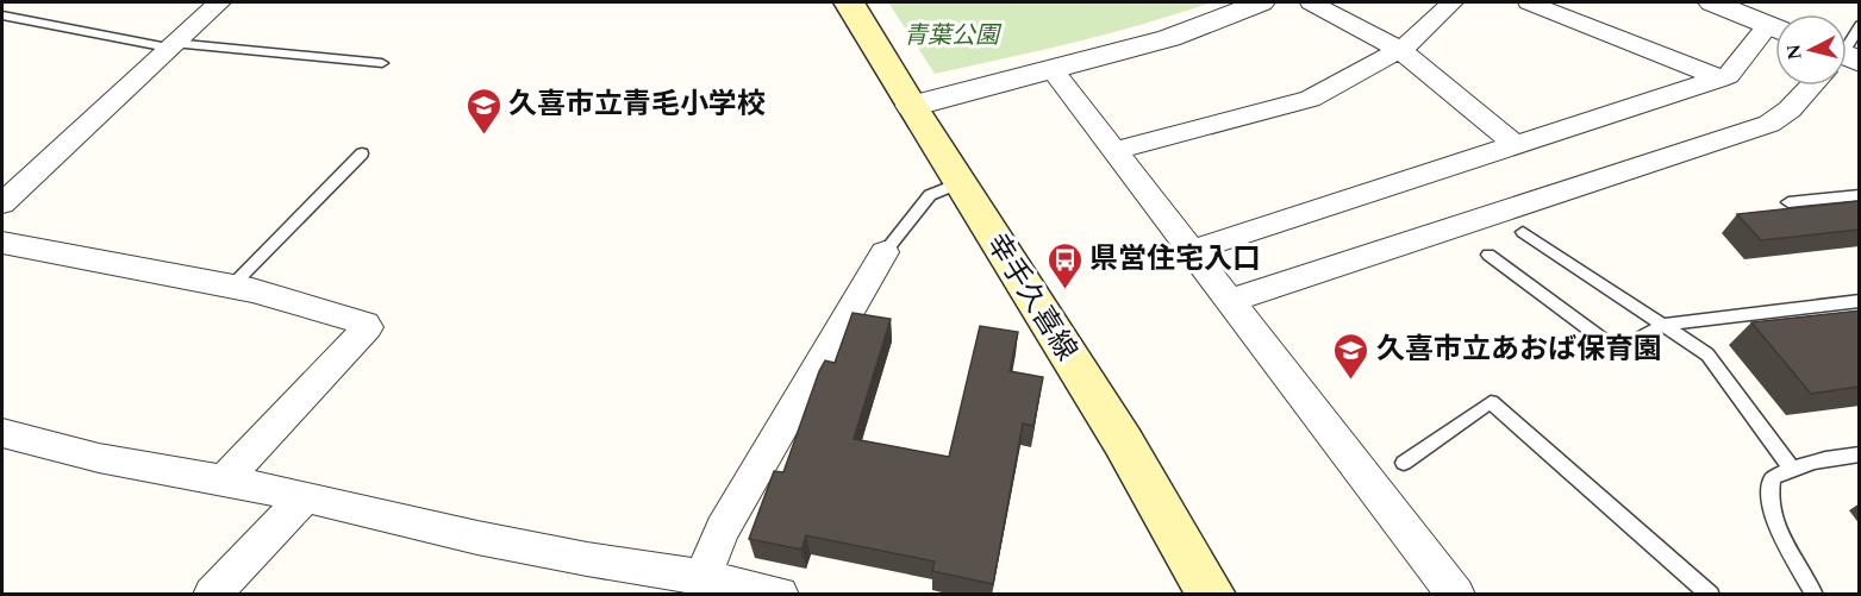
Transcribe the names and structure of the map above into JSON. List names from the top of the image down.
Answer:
{
  "streets": {
    "main road": ["幸手久喜線"]
  },
  "parks": ["青葉公園"],
  "places": {
    "school or university": ["久喜市立青毛小学校", "久喜市立あおば保育園"],
    "bus stop": ["県営住宅入口"]
  },
  "north": "left"
}
